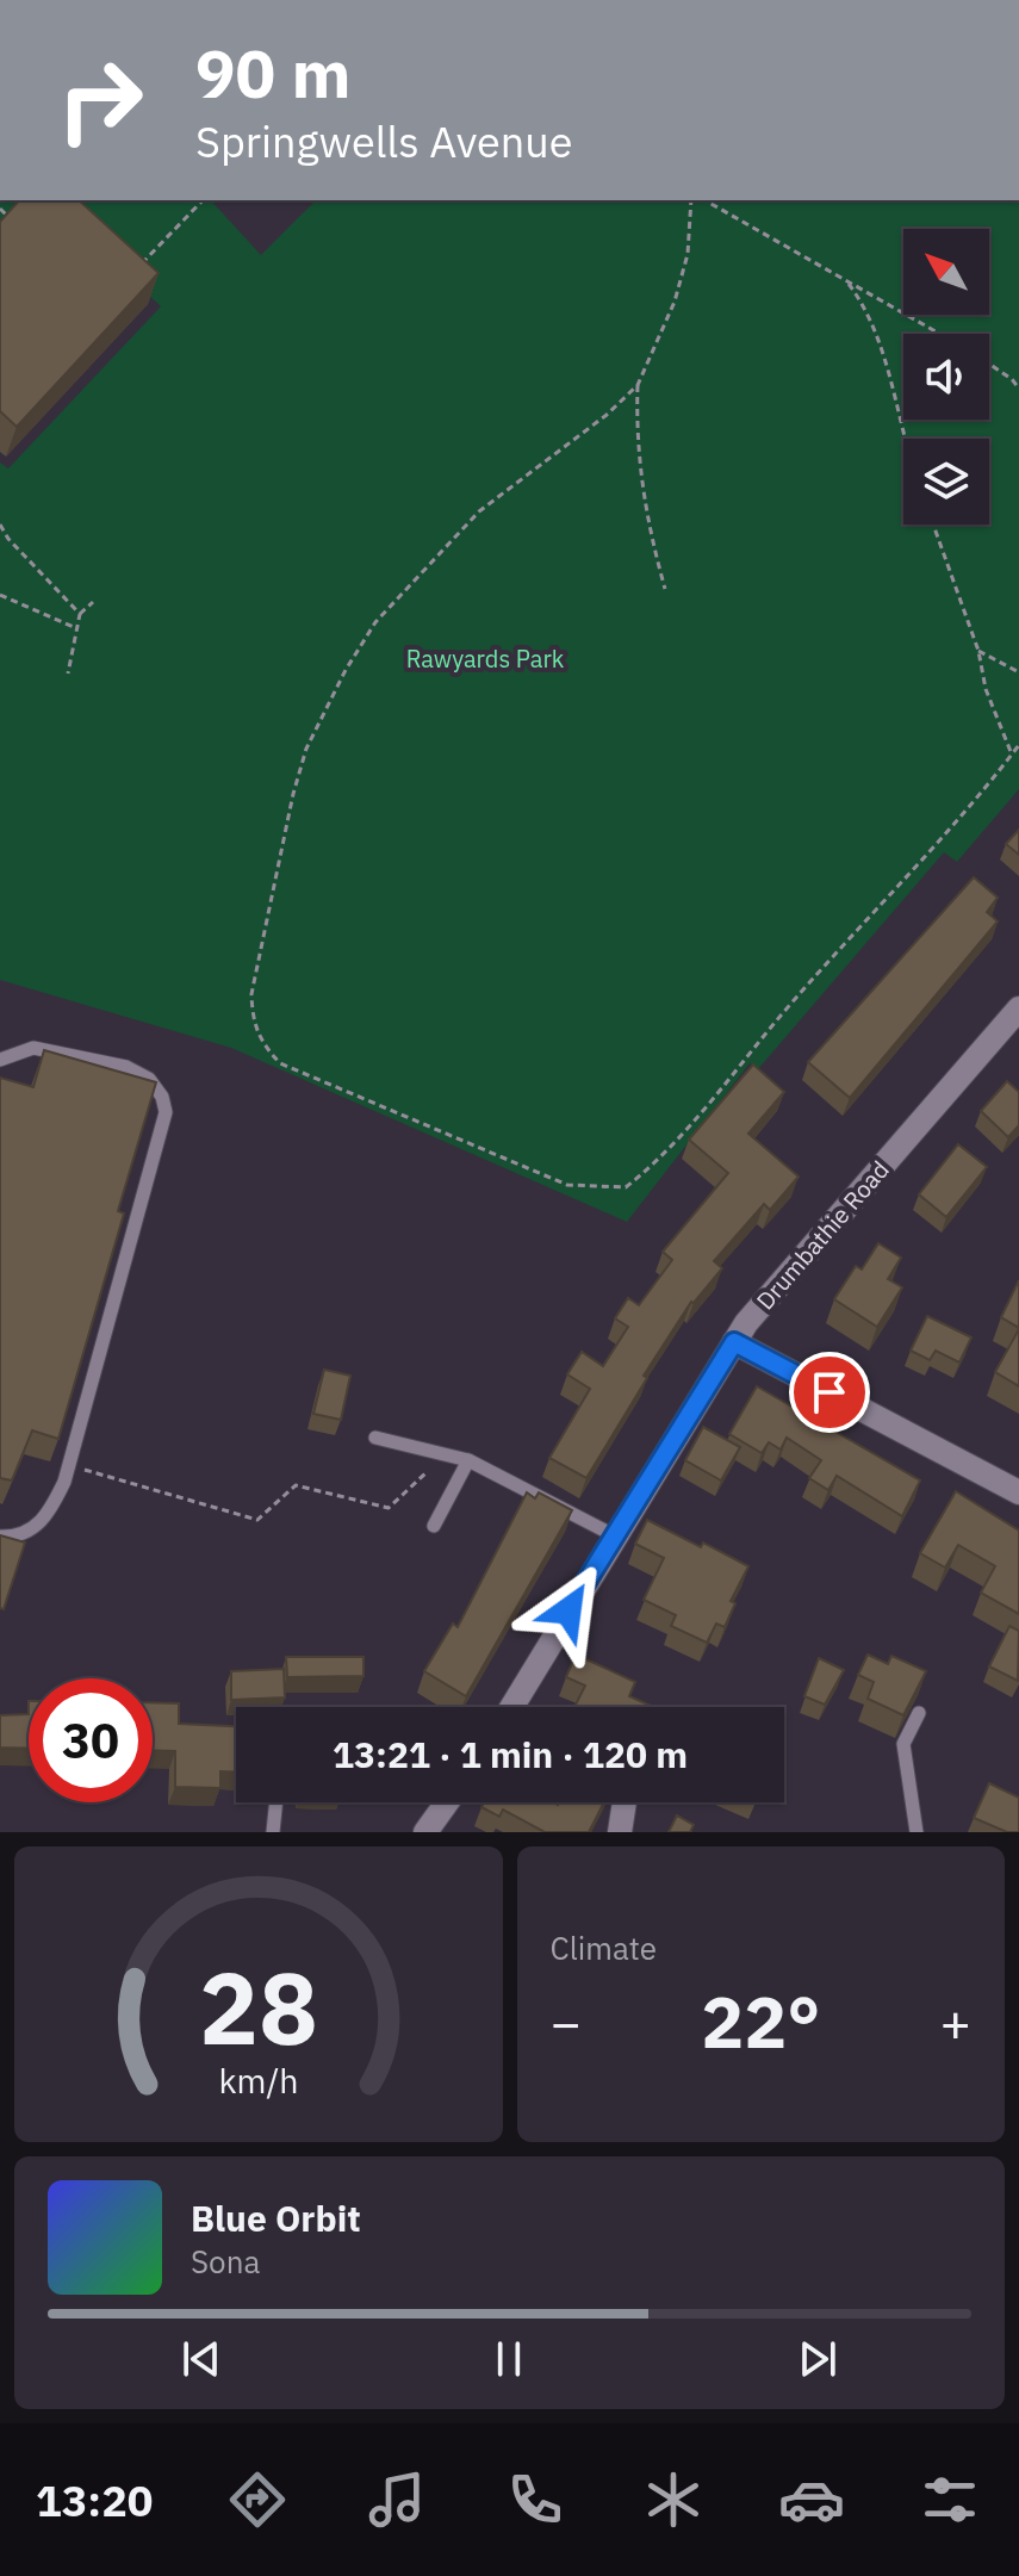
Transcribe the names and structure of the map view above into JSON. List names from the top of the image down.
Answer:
{
  "streets": {
    "street": ["Drumbathie Road"]
  },
  "parks": ["Rawyards Park"],
  "north": "top left",
  "page": {
    "turn": ["90 m", "Springwells Avenue"],
    "limit": "30",
    "trip": "13:21 · 1 min · 120 m",
    "tile": "Climate",
    "heat": ["−", "22°", "+"],
    "song": ["Blue Orbit", "Sona"],
    "tabs": "13:20",
    "gauge": ["28", "km/h"]
  }
}
